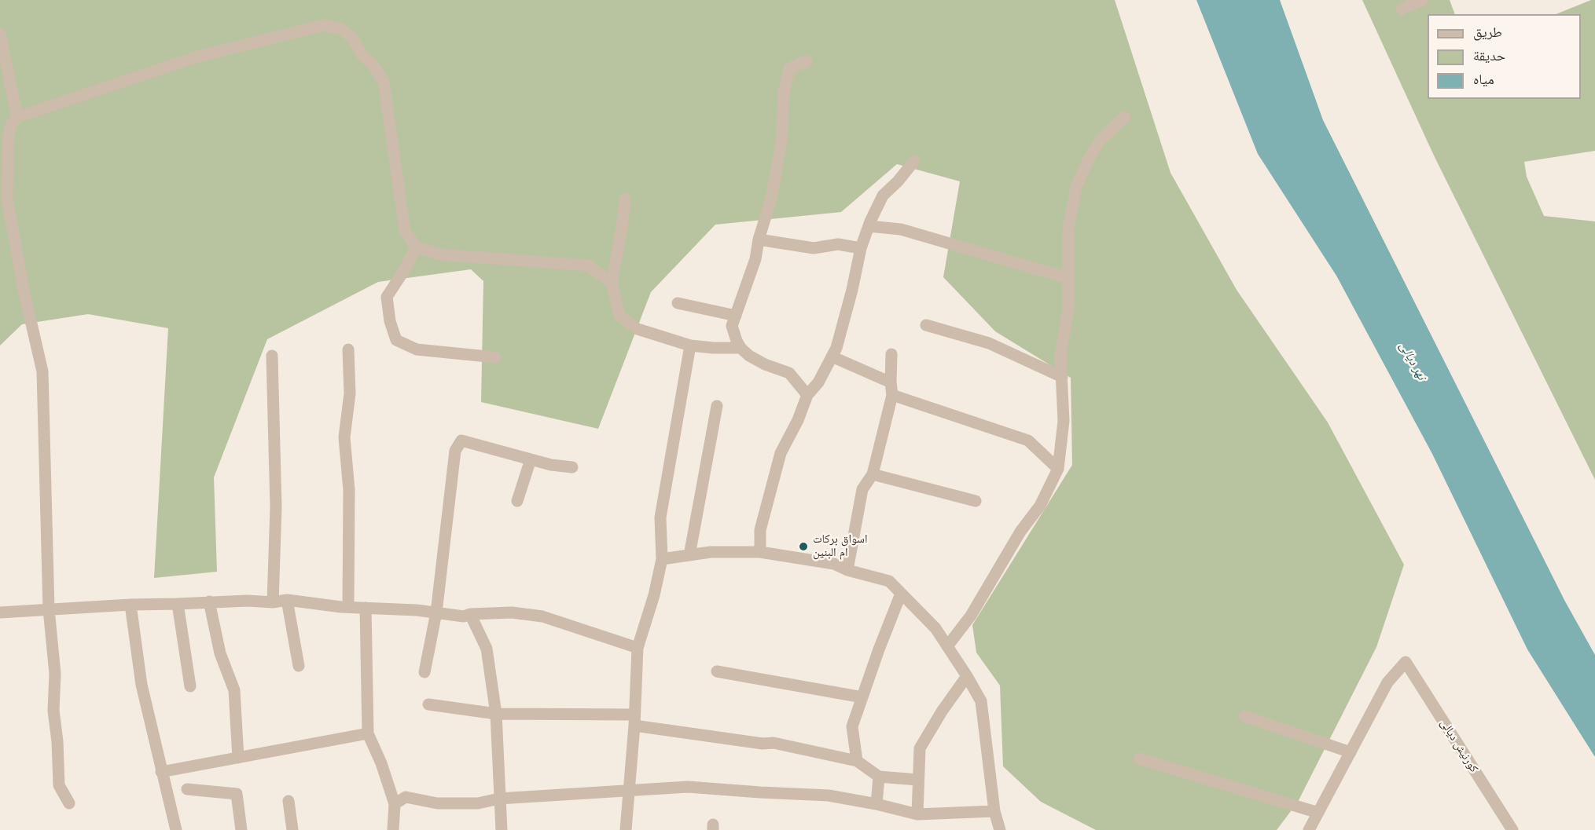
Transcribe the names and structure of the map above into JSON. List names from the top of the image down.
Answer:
{
  "streets": {
    "street": ["كورنيش ديالى"]
  },
  "water": ["نهر ديالى"],
  "places": ["اسواق بركات ام البنين"],
  "legend": ["طريق", "حديقة", "مياه"]
}
